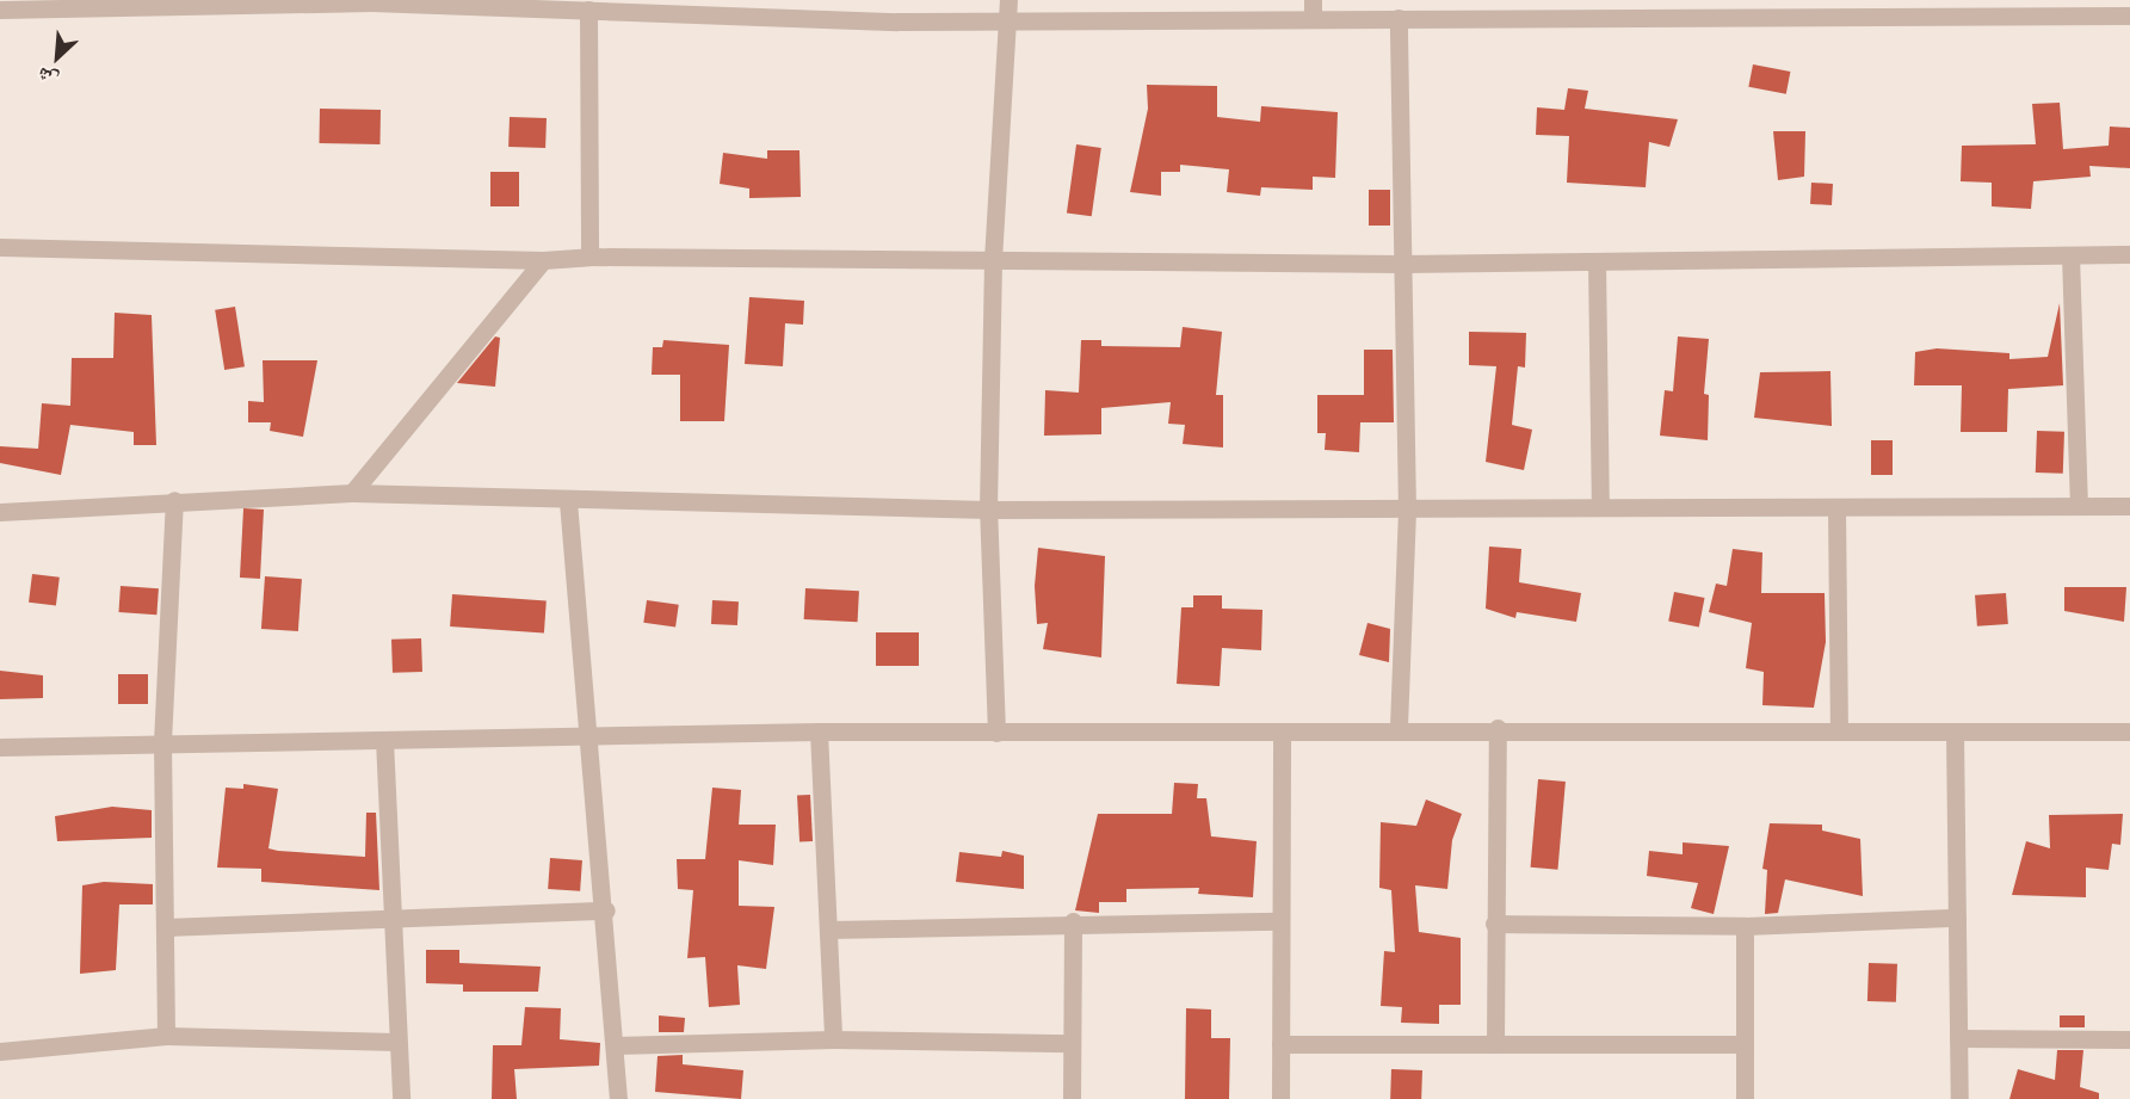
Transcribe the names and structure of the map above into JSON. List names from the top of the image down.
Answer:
{
  "north": "bottom left"
}
